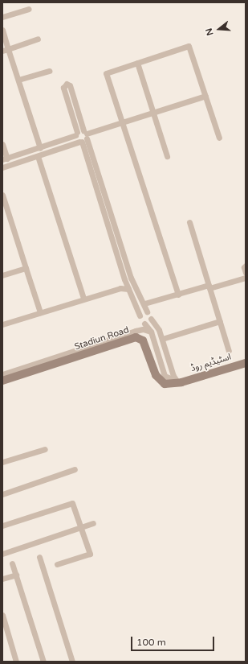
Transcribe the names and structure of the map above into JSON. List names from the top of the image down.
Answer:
{
  "streets": {
    "main road": ["Stadiun Road", "اسٹیڈیم روڈ"]
  },
  "crossings": [
    ["Stadiun Road", "اسٹیڈیم روڈ"]
  ],
  "scale_bar": "100 m",
  "north": "left"
}
